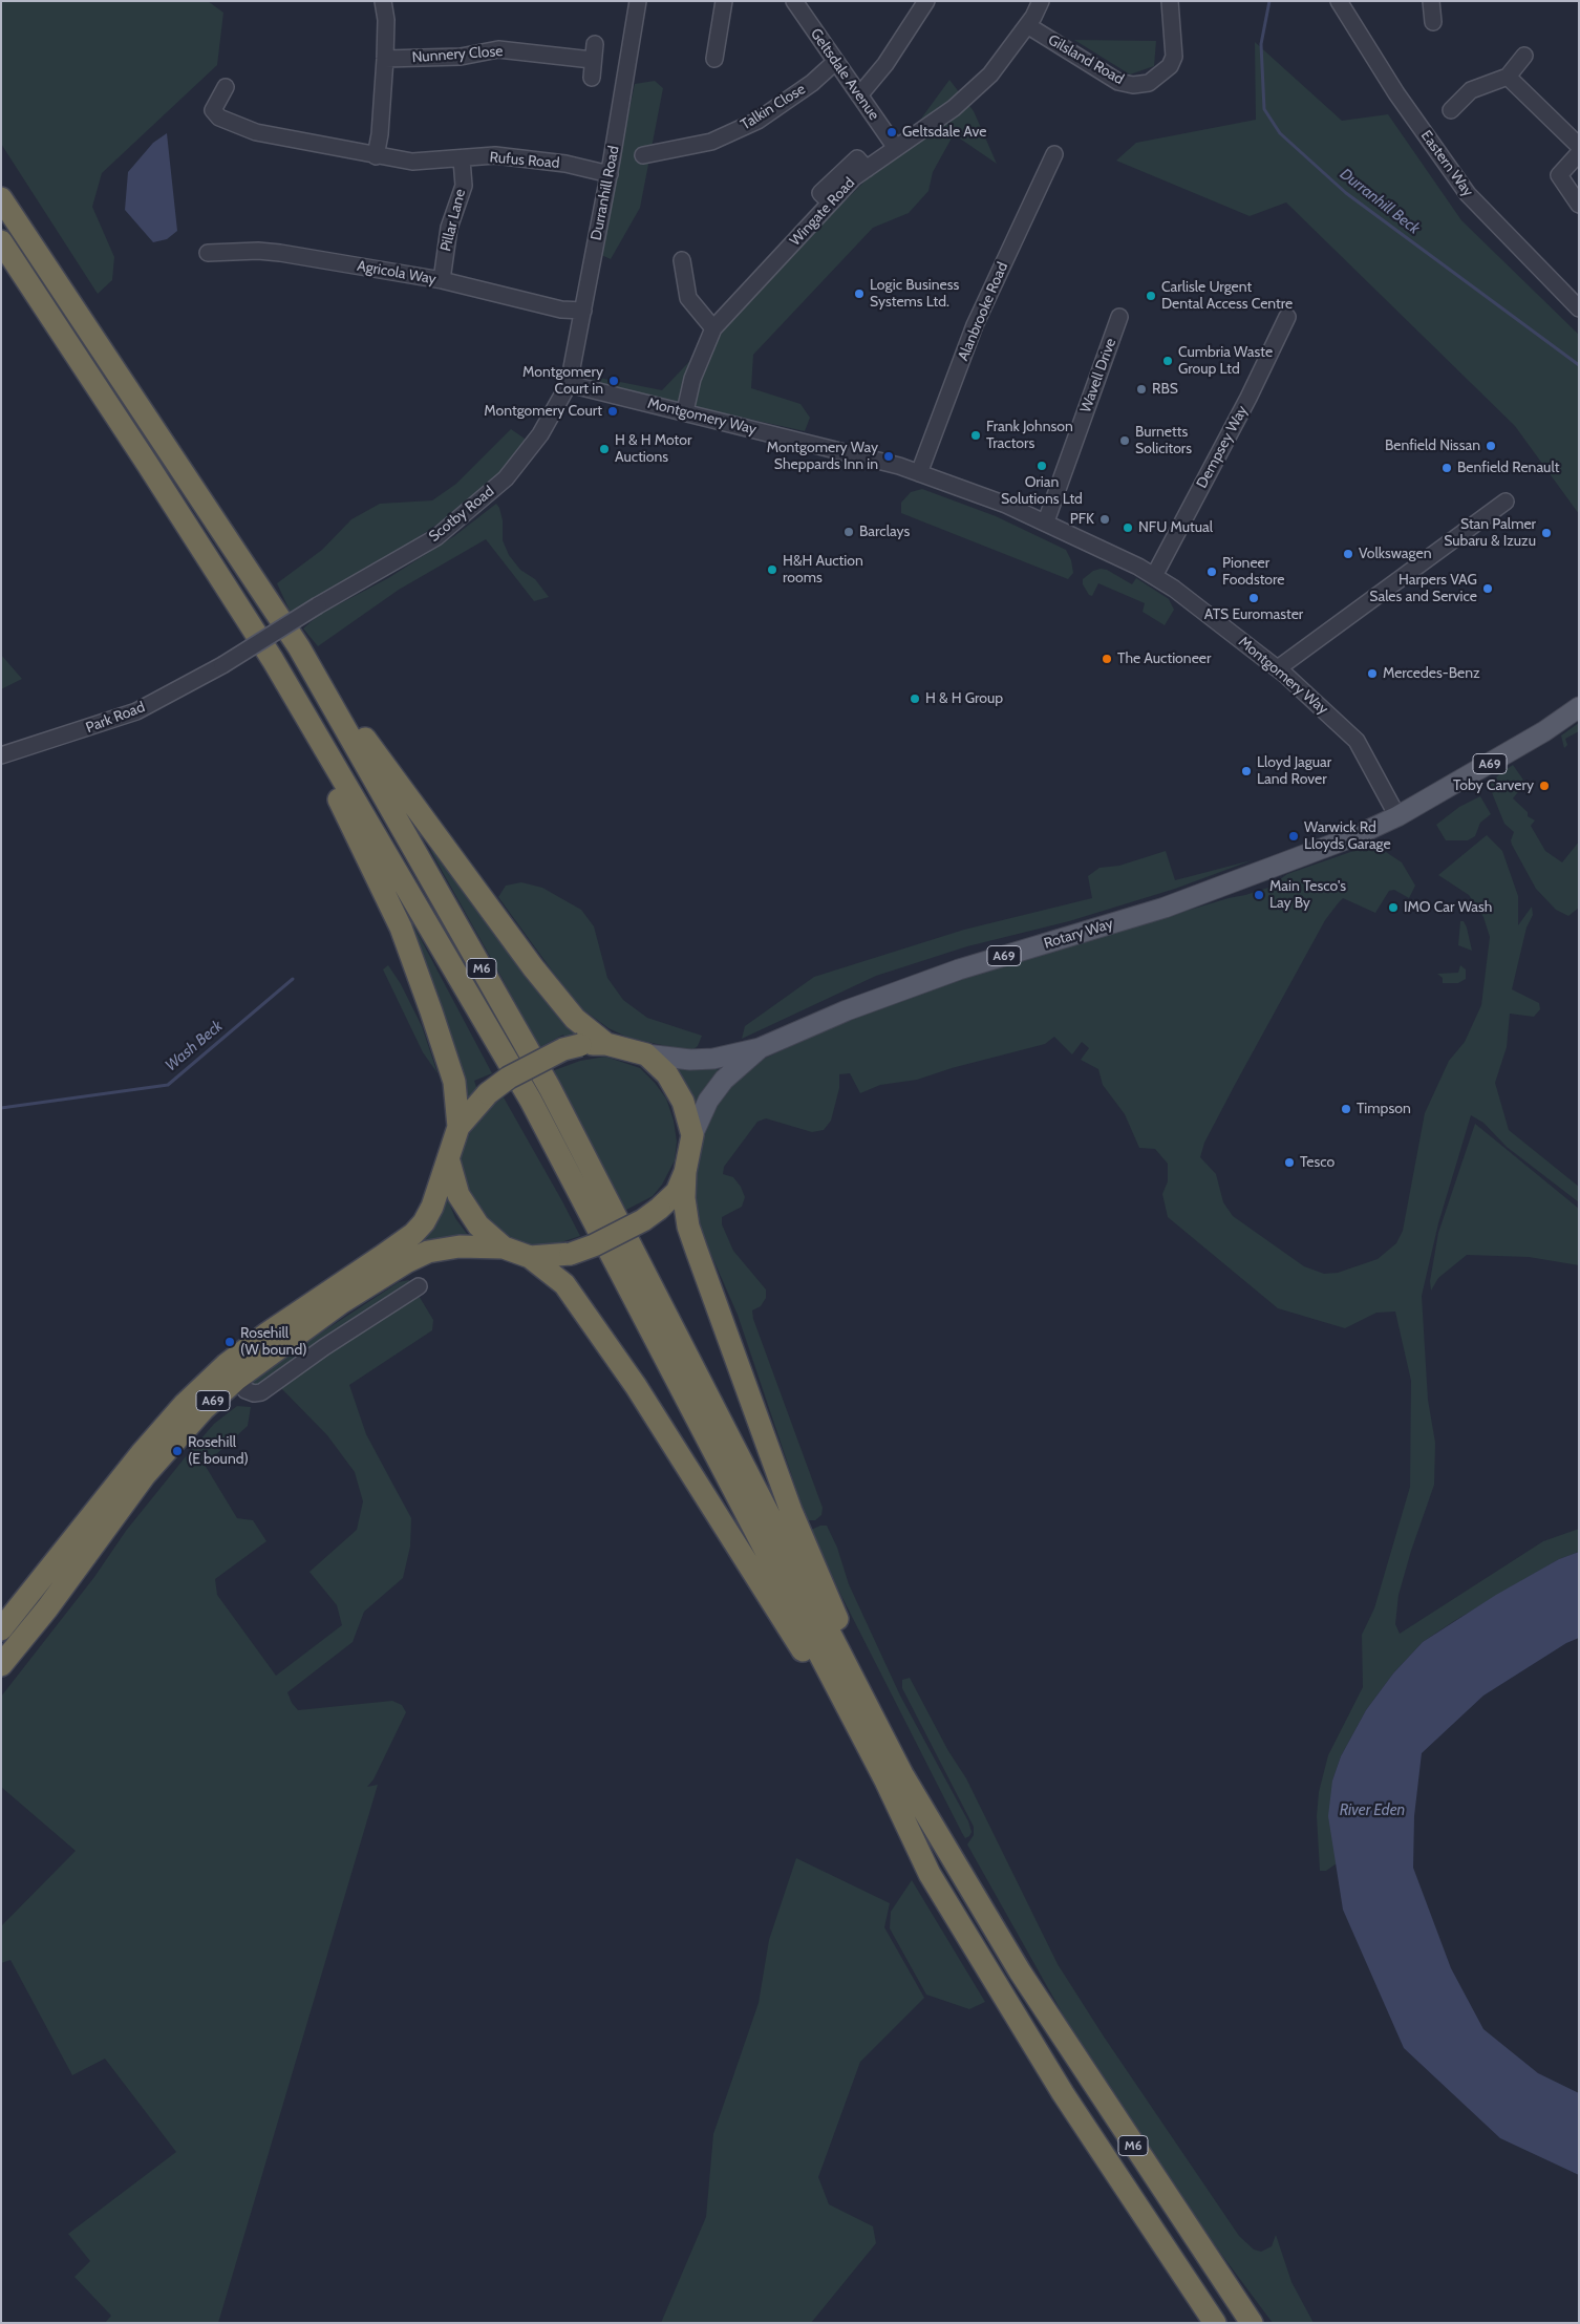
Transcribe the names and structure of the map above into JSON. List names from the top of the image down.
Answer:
{
  "streets": {
    "highway": ["A69", "M6"],
    "main road": ["Rotary Way"],
    "street": [
      "Nunnery Close",
      "Gilsland Road",
      "Geltsdale Avenue",
      "Talkin Close",
      "Rufus Road",
      "Eastern Way",
      "Durranhill Road",
      "Wingate Road",
      "Pillar Lane",
      "Agricola Way",
      "Alanbrooke Road",
      "Wavell Drive",
      "Montgomery Way",
      "Dempsey Way",
      "Scotby Road",
      "Park Road"
    ]
  },
  "crossings": [
    ["Gilsland Road", "Wingate Road"],
    ["Geltsdale Avenue", "Talkin Close"],
    ["Geltsdale Avenue", "Wingate Road"],
    ["Rufus Road", "Durranhill Road"],
    ["Rufus Road", "Pillar Lane"],
    ["Durranhill Road", "Agricola Way"],
    ["Durranhill Road", "Montgomery Way"],
    ["Durranhill Road", "Scotby Road"],
    ["Wingate Road", "Montgomery Way"],
    ["Pillar Lane", "Agricola Way"],
    ["Alanbrooke Road", "Montgomery Way"],
    ["Wavell Drive", "Montgomery Way"],
    ["Montgomery Way", "Dempsey Way"],
    ["Montgomery Way", "Scotby Road"],
    ["Montgomery Way", "A69"],
    ["Montgomery Way", "Rotary Way"],
    ["Scotby Road", "Park Road"],
    ["A69", "Rotary Way"]
  ],
  "water": ["Durranhill Beck", "Wash Beck", "River Eden"],
  "places": [
    "Geltsdale Ave",
    "Logic Business Systems Ltd.",
    "Carlisle Urgent Dental Access Centre",
    "Cumbria Waste Group Ltd",
    "Montgomery Court in",
    "RBS",
    "Montgomery Court",
    "Frank Johnson Tractors",
    "Burnetts Solicitors",
    "Benfield Nissan",
    "H & H Motor Auctions",
    "Montgomery Way Sheppards Inn in",
    "Orian Solutions Ltd",
    "Benfield Renault",
    "PFK",
    "NFU Mutual",
    "Barclays",
    "Stan Palmer Subaru & Izuzu",
    "Volkswagen",
    "H&H Auction rooms",
    "Pioneer Foodstore",
    "Harpers VAG Sales and Service",
    "ATS Euromaster",
    "The Auctioneer",
    "Mercedes-Benz",
    "H & H Group",
    "Lloyd Jaguar Land Rover",
    "Toby Carvery",
    "Warwick Rd Lloyds Garage",
    "Main Tesco's Lay By",
    "IMO Car Wash",
    "Timpson",
    "Tesco",
    "Rosehill (W bound)",
    "Rosehill (E bound)"
  ]
}
